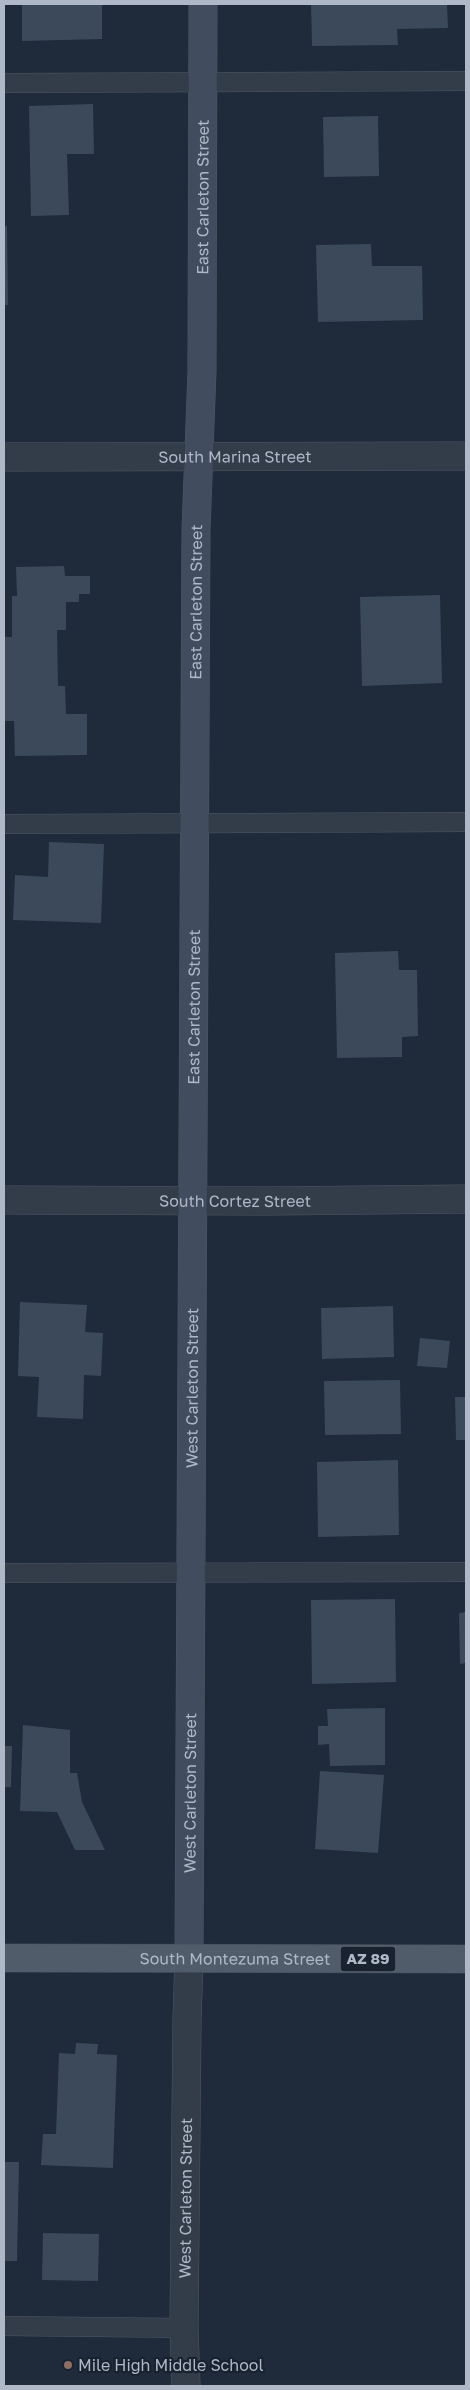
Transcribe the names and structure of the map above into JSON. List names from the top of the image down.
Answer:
{
  "streets": {
    "main road": ["South Montezuma Street", "AZ 89"],
    "street": [
      "East Carleton Street",
      "South Marina Street",
      "South Cortez Street",
      "West Carleton Street"
    ]
  },
  "crossings": [
    ["East Carleton Street", "South Marina Street"],
    ["East Carleton Street", "South Cortez Street"],
    ["East Carleton Street", "West Carleton Street"],
    ["South Cortez Street", "West Carleton Street"],
    ["West Carleton Street", "South Montezuma Street"]
  ],
  "places": ["Mile High Middle School"]
}
